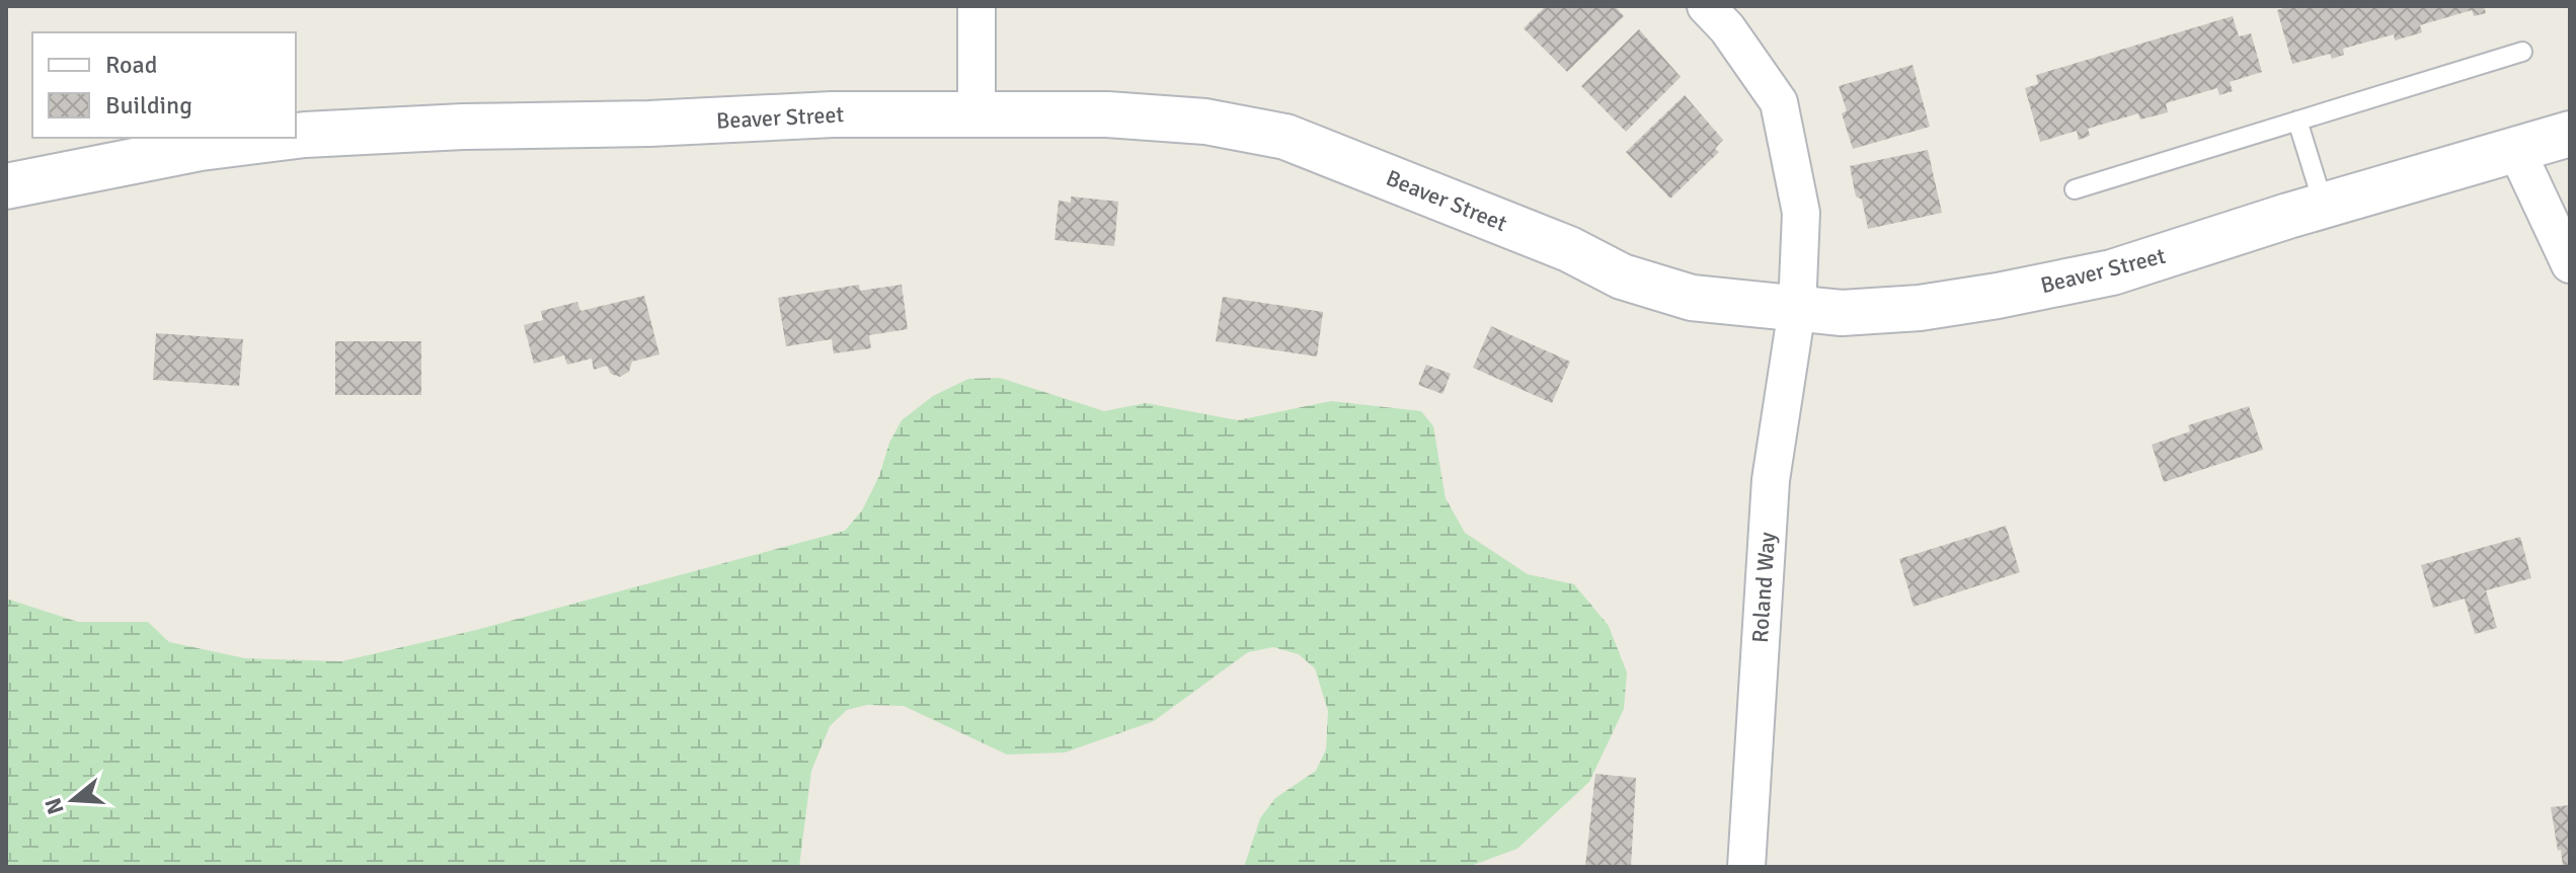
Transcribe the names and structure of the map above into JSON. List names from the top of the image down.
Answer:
{
  "streets": {
    "street": ["Beaver Street", "Roland Way"]
  },
  "crossings": [
    ["Beaver Street", "Roland Way"]
  ],
  "legend": ["Road", "Building"],
  "north": "left"
}
